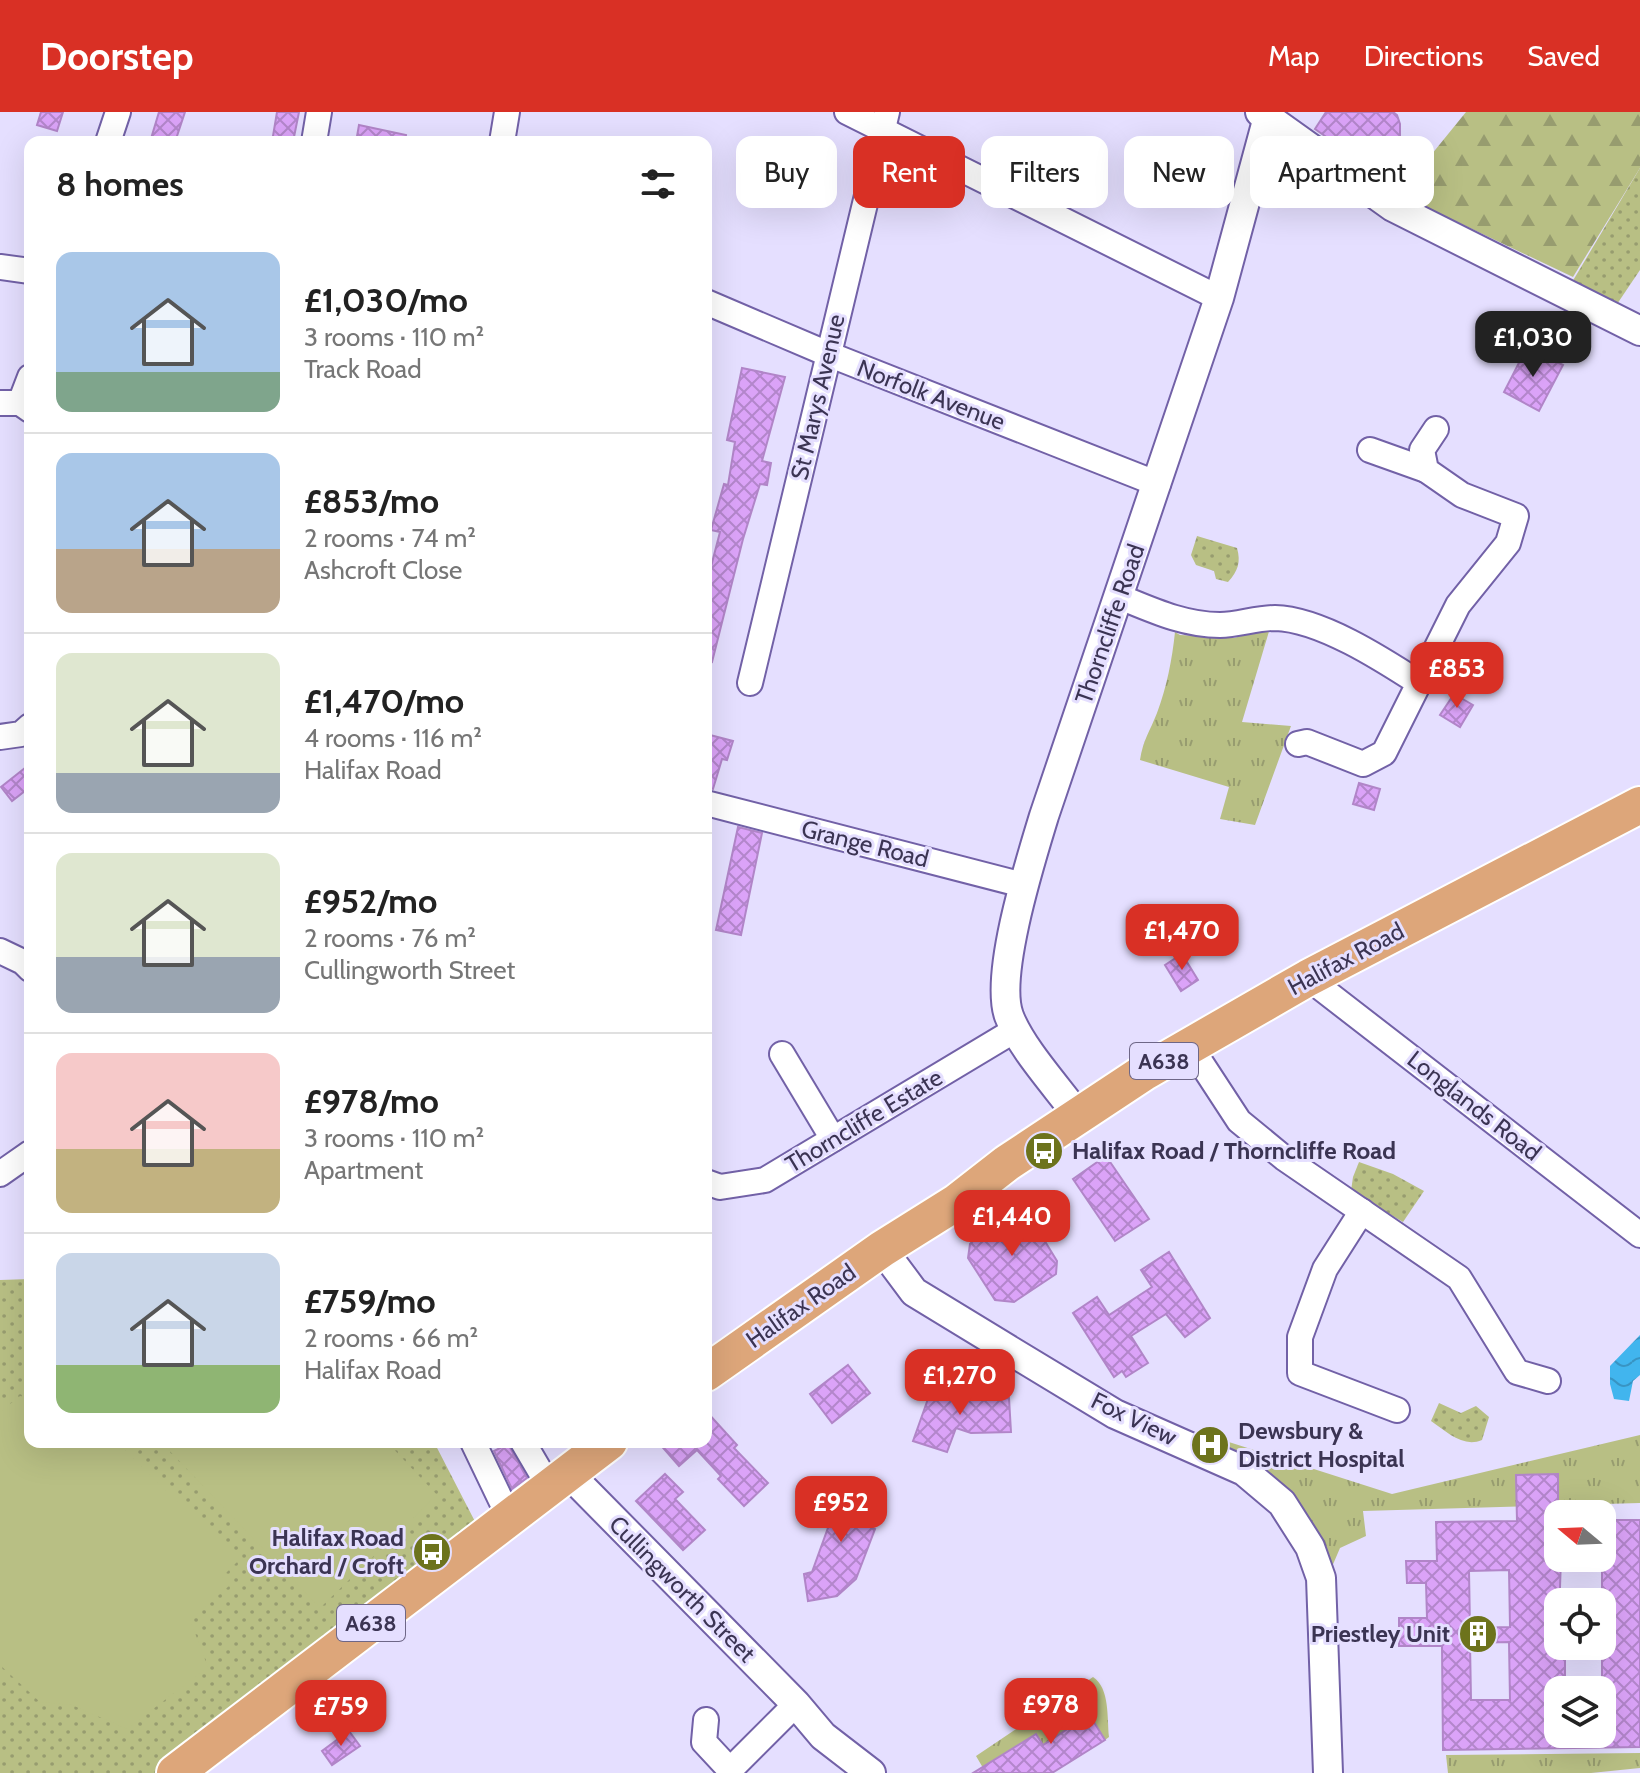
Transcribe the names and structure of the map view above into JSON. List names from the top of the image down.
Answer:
{
  "streets": {
    "main road": ["Halifax Road", "A638"],
    "street": [
      "Norfolk Avenue",
      "St Marys Avenue",
      "Thorncliffe Road",
      "Grange Road",
      "Longlands Road",
      "Thorncliffe Estate",
      "Fox View",
      "Cullingworth Street"
    ]
  },
  "crossings": [
    ["Norfolk Avenue", "St Marys Avenue"],
    ["Norfolk Avenue", "Thorncliffe Road"],
    ["Thorncliffe Road", "Grange Road"],
    ["Thorncliffe Road", "Halifax Road"],
    ["Thorncliffe Road", "Thorncliffe Estate"],
    ["Halifax Road", "Longlands Road"],
    ["Halifax Road", "Fox View"],
    ["A638", "Cullingworth Street"]
  ],
  "places": {
    "bus stop": ["Halifax Road / Thorncliffe Road", "Halifax Road Orchard / Croft"],
    "hospital": ["Dewsbury & District Hospital"],
    "building": ["Priestley Unit"]
  },
  "north": "left",
  "page": {
    "header": "Doorstep",
    "nav": ["Map", "Directions", "Saved"],
    "chip": [
      "Buy",
      "Rent",
      "Filters",
      "New",
      "Apartment"
    ],
    "heading": "8 homes",
    "list": [
      {
        "name": "£1,030/mo",
        "note": "3 rooms · 110 m² · Track Road"
      },
      {
        "name": "£853/mo",
        "note": "2 rooms · 74 m² · Ashcroft Close"
      },
      {
        "name": "£1,470/mo",
        "note": "4 rooms · 116 m² · Halifax Road"
      },
      {
        "name": "£952/mo",
        "note": "2 rooms · 76 m² · Cullingworth Street"
      },
      {
        "name": "£978/mo",
        "note": "3 rooms · 110 m² · Apartment"
      },
      {
        "name": "£759/mo",
        "note": "2 rooms · 66 m² · Halifax Road"
      }
    ],
    "price": [
      "£1,030",
      "£853",
      "£1,470",
      "£1,440",
      "£1,270",
      "£952",
      "£978",
      "£759"
    ]
  }
}
